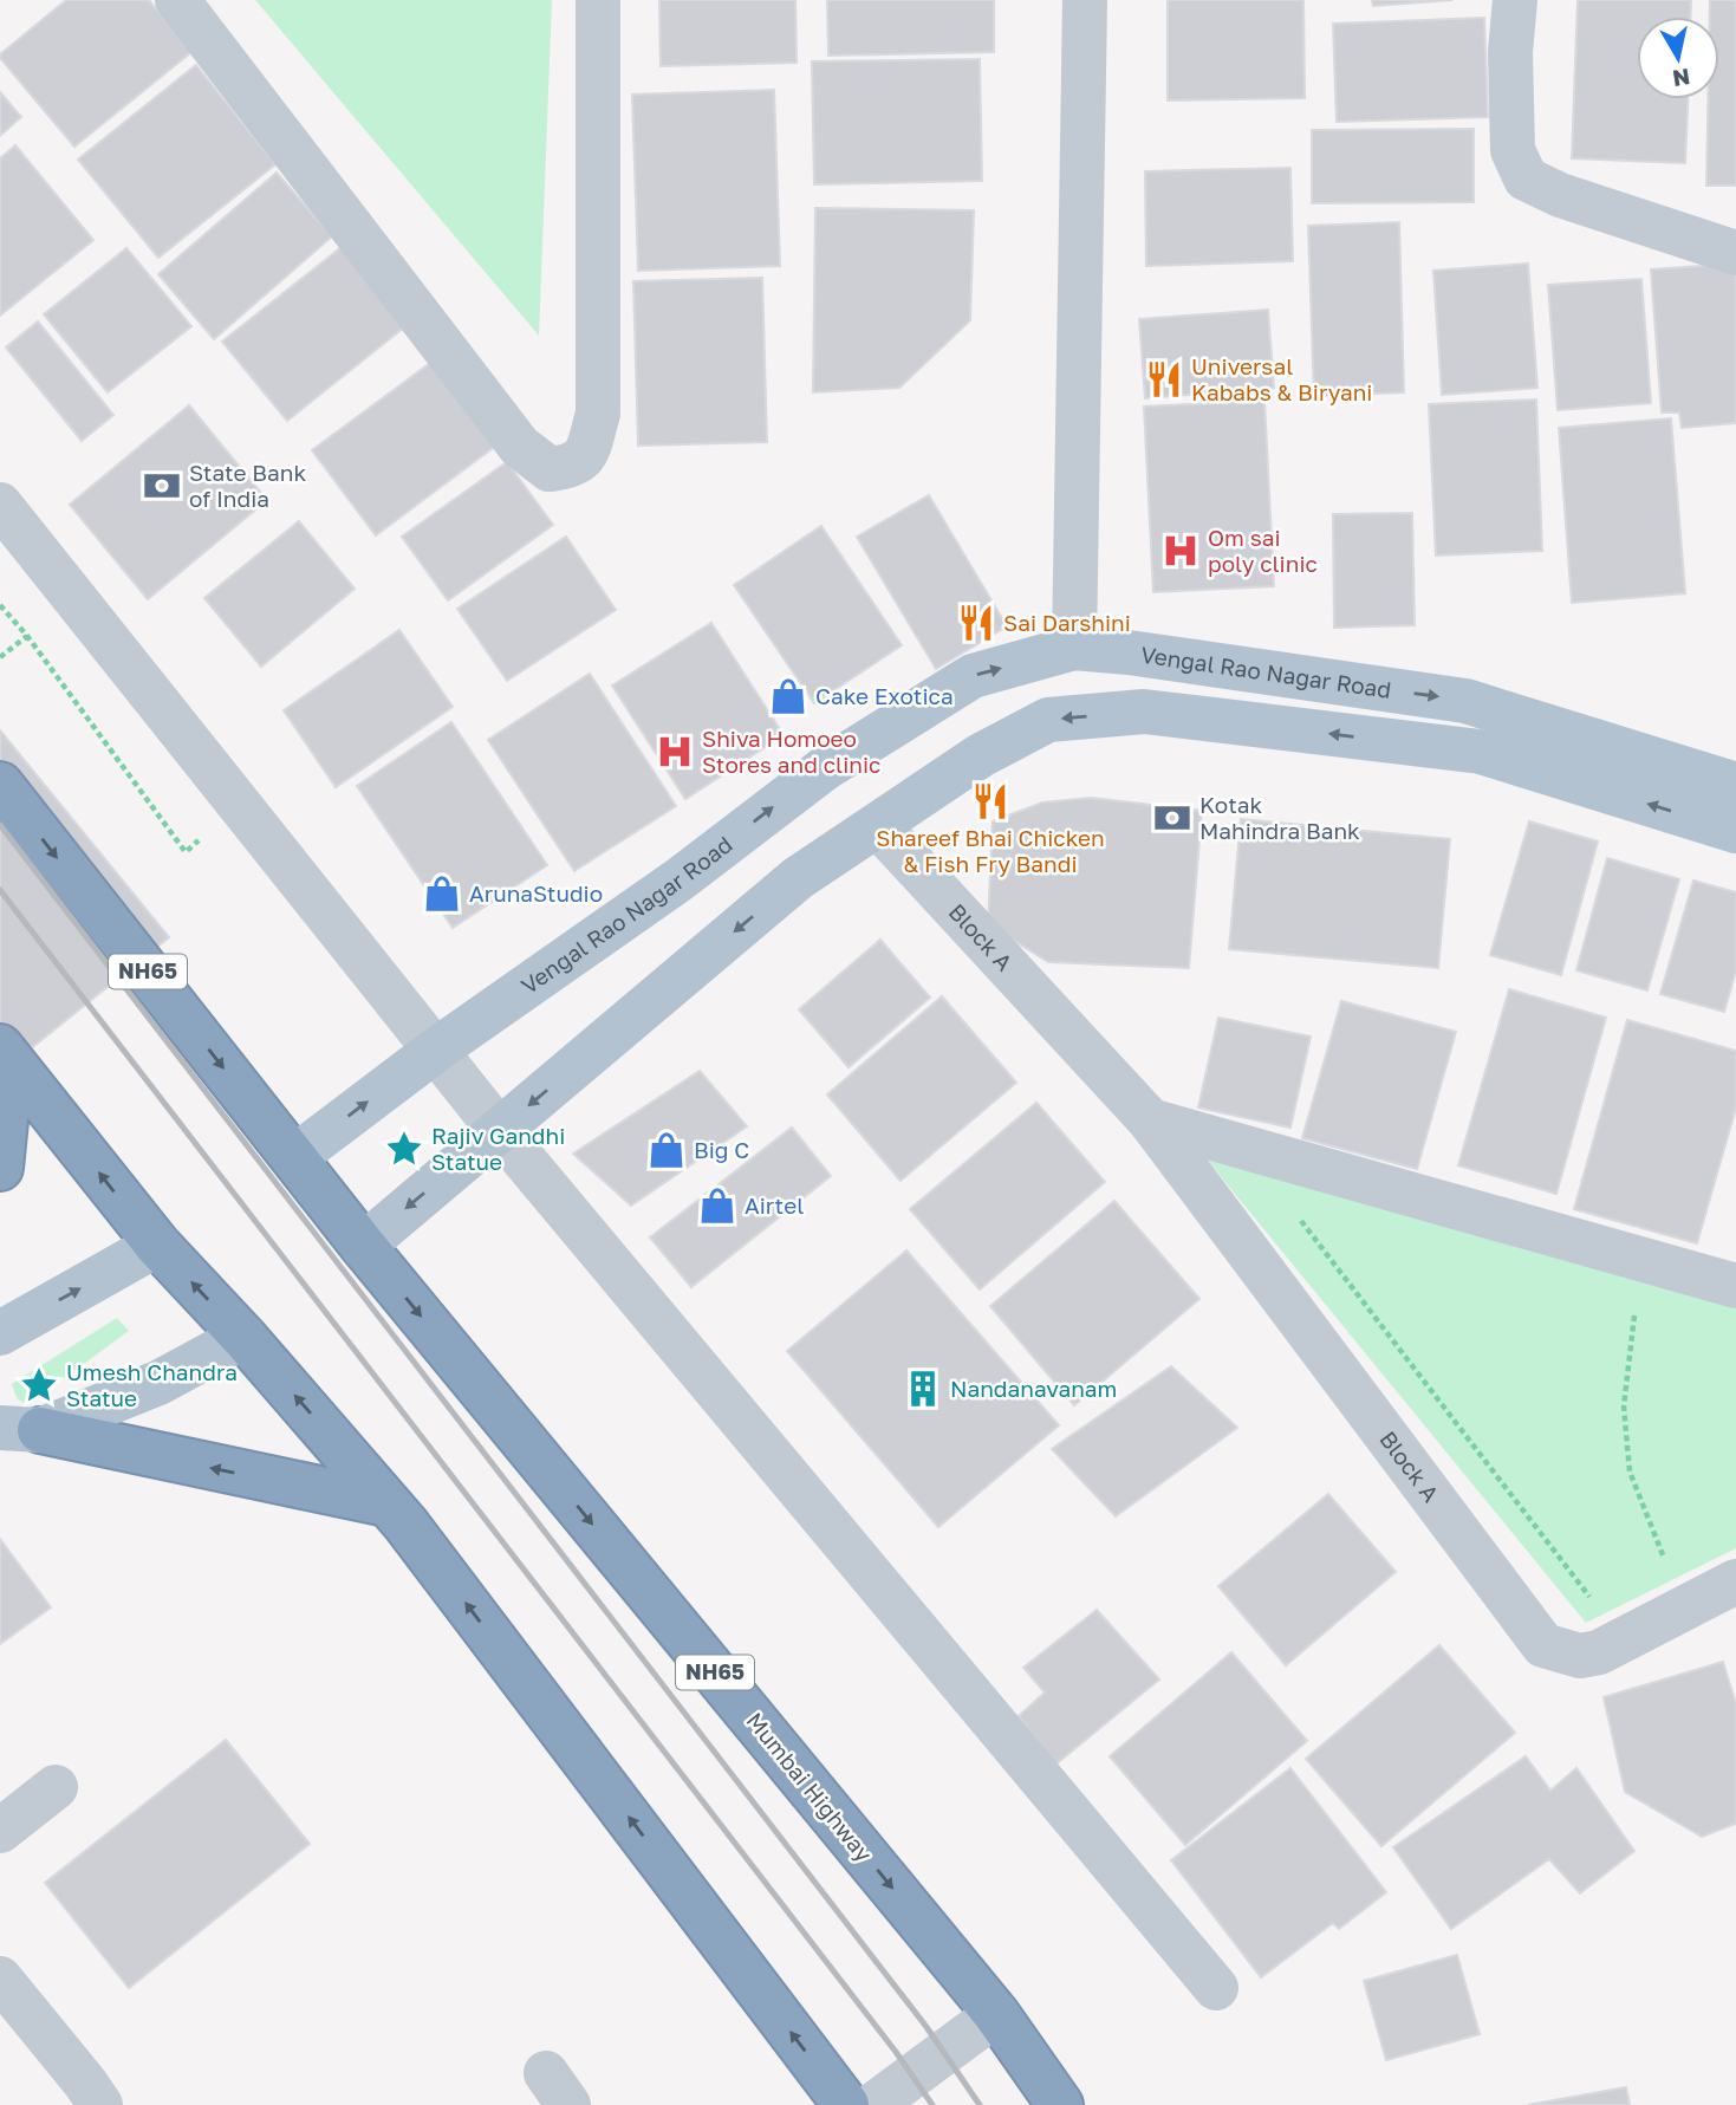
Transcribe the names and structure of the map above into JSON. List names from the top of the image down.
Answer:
{
  "streets": {
    "highway": ["NH65", "Mumbai Highway"],
    "main road": ["Vengal Rao Nagar Road"],
    "street": ["Block A"]
  },
  "crossings": [
    ["Vengal Rao Nagar Road", "NH65"],
    ["NH65", "Mumbai Highway"]
  ],
  "places": {
    "restaurant": ["Universal Kababs & Biryani", "Sai Darshini", "Shareef Bhai Chicken & Fish Fry Bandi"],
    "bank": ["State Bank of India", "Kotak Mahindra Bank"],
    "hospital": ["Om sai poly clinic", "Shiva Homoeo Stores and clinic"],
    "shop": [
      "Cake Exotica",
      "ArunaStudio",
      "Big C",
      "Airtel"
    ],
    "place": ["Rajiv Gandhi Statue", "Umesh Chandra Statue"],
    "building": ["Nandanavanam"]
  },
  "north": "bottom"
}
